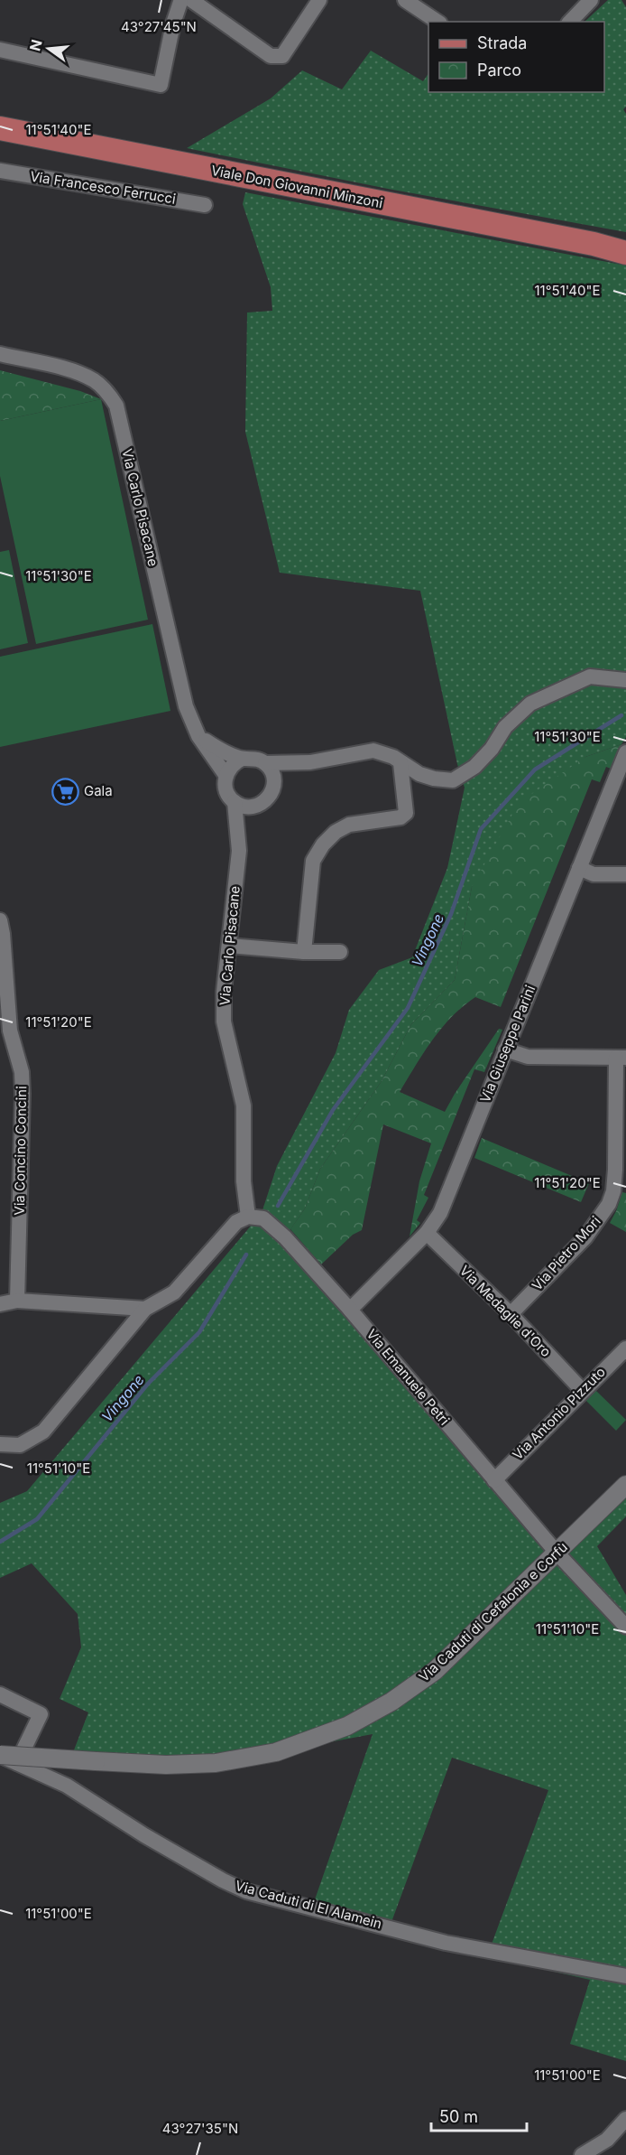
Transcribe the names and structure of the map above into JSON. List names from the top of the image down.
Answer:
{
  "streets": {
    "main road": ["Viale Don Giovanni Minzoni"],
    "street": [
      "Via Francesco Ferrucci",
      "Via Carlo Pisacane",
      "Via Giuseppe Parini",
      "Via Concino Concini",
      "Via Pietro Mori",
      "Via Medaglie d'Oro",
      "Via Emanuele Petri",
      "Via Antonio Pizzuto",
      "Via Caduti di Cefalonia e Corfù",
      "Via Caduti di El Alamein"
    ]
  },
  "crossings": [
    ["Via Carlo Pisacane", "Via Emanuele Petri"],
    ["Via Giuseppe Parini", "Via Medaglie d'Oro"],
    ["Via Giuseppe Parini", "Via Emanuele Petri"],
    ["Via Pietro Mori", "Via Medaglie d'Oro"],
    ["Via Medaglie d'Oro", "Via Antonio Pizzuto"],
    ["Via Emanuele Petri", "Via Antonio Pizzuto"],
    ["Via Emanuele Petri", "Via Caduti di Cefalonia e Corfù"],
    ["Via Caduti di Cefalonia e Corfù", "Via Caduti di El Alamein"]
  ],
  "water": ["Vingone"],
  "places": {
    "supermarket": ["Gala"]
  },
  "legend": ["Strada", "Parco"],
  "scale_bar": "50 m",
  "north": "left",
  "coordinates": [
    "43°27'45\"N",
    "11°51'40\"E",
    "11°51'30\"E",
    "11°51'20\"E",
    "11°51'10\"E",
    "11°51'00\"E",
    "43°27'35\"N"
  ]
}
